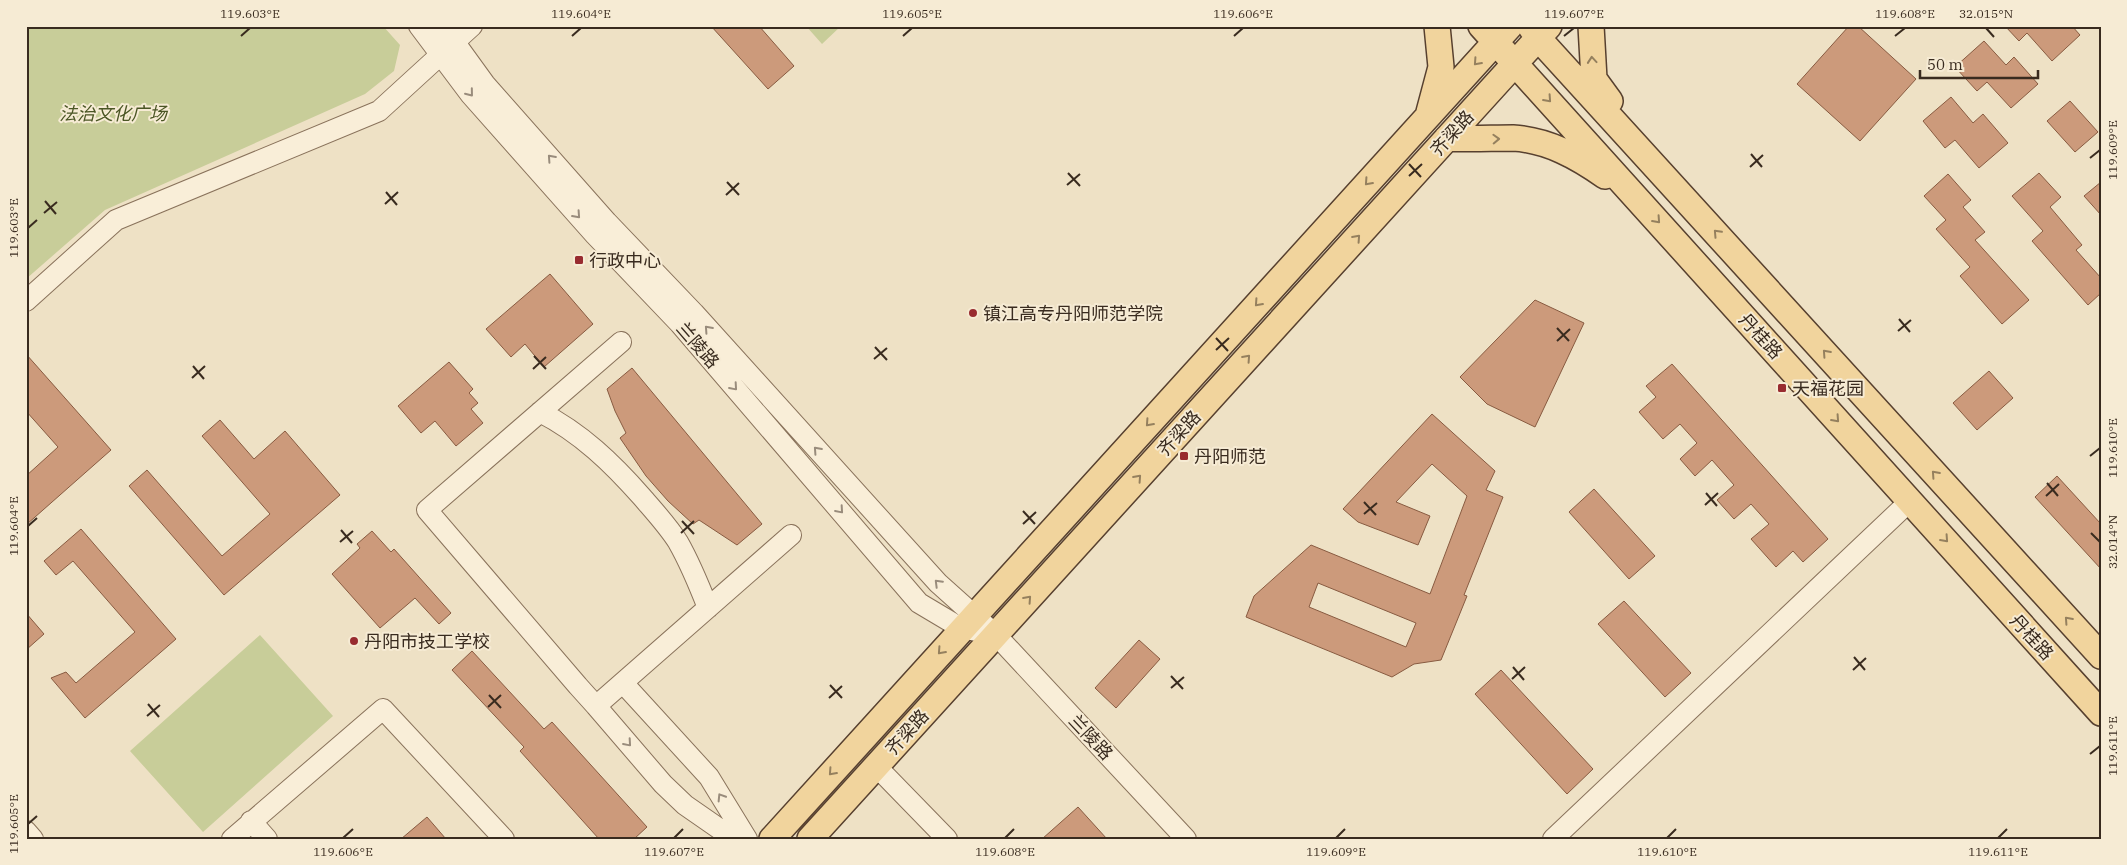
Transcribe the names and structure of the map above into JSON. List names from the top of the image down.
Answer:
{
  "streets": {
    "main road": ["齐梁路", "丹桂路"],
    "street": ["兰陵路"]
  },
  "crossings": [
    ["齐梁路", "丹桂路"],
    ["齐梁路", "兰陵路"]
  ],
  "parks": ["法治文化广场"],
  "places": {
    "transit": ["行政中心", "天福花园", "丹阳师范"],
    "other": ["镇江高专丹阳师范学院", "丹阳市技工学校"]
  },
  "scale_bar": "50 m",
  "coordinates": [
    "119.603°E",
    "119.604°E",
    "119.605°E",
    "119.606°E",
    "119.607°E",
    "119.608°E",
    "32.015°N",
    "119.609°E",
    "119.610°E",
    "32.014°N",
    "119.611°E"
  ]
}
